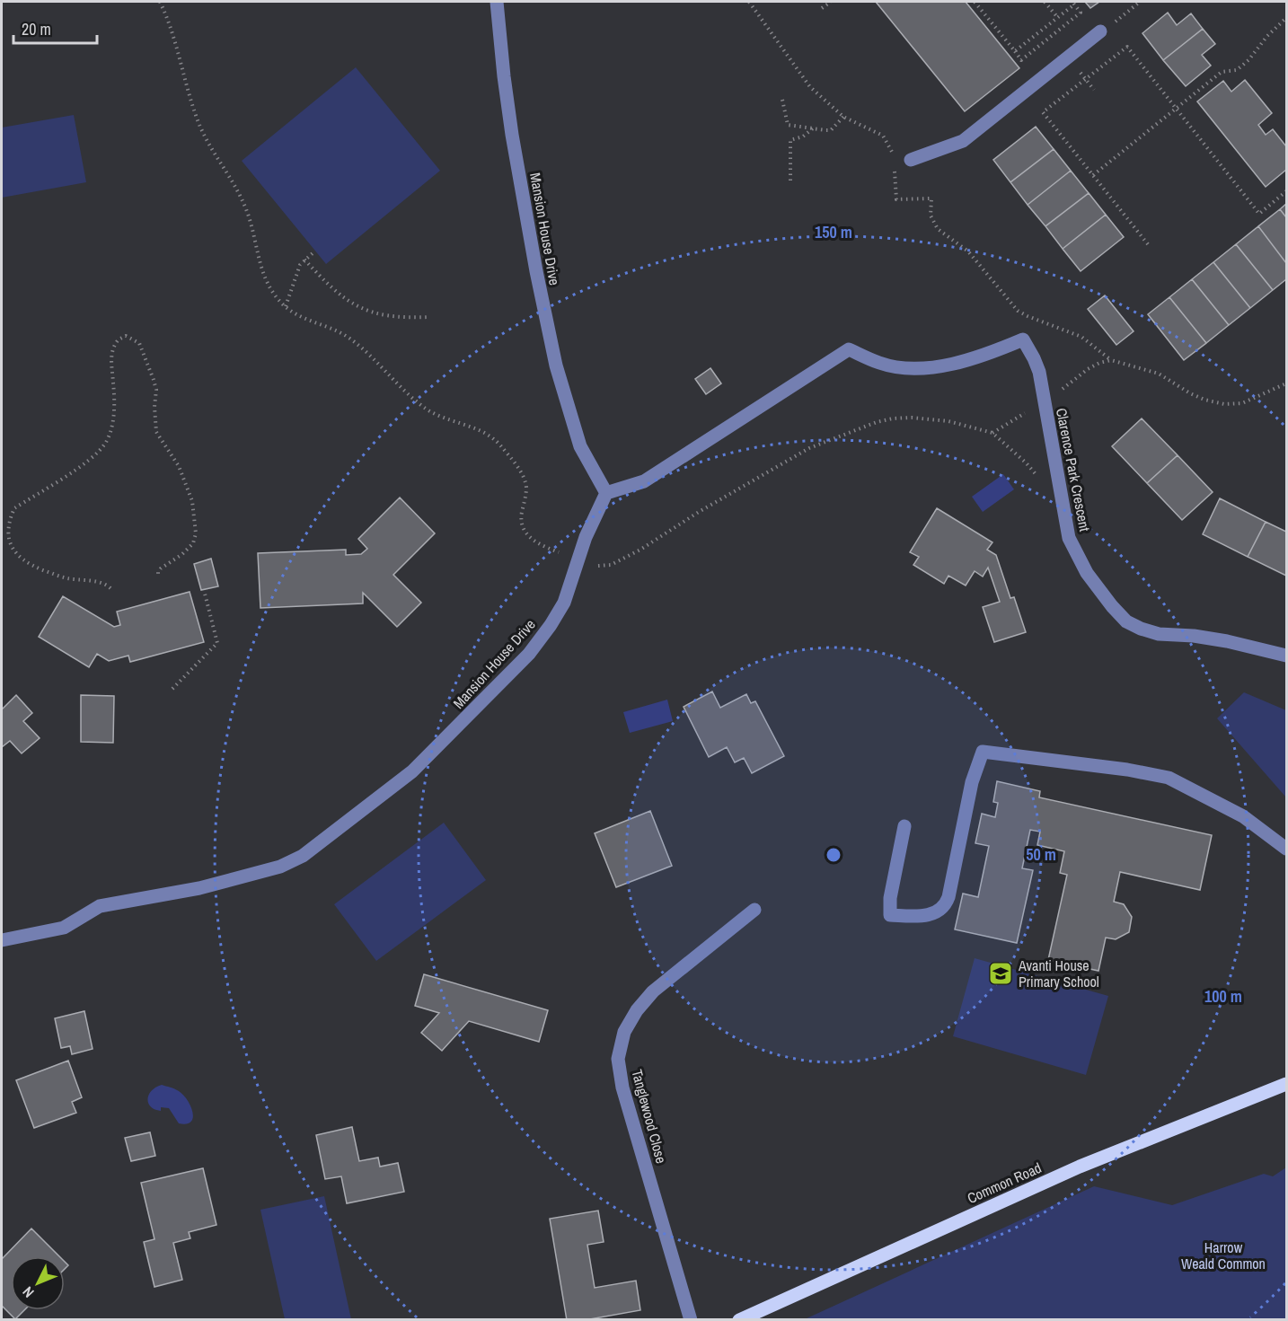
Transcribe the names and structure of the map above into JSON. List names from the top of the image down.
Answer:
{
  "streets": {
    "main road": ["Common Road"],
    "street": ["Mansion House Drive", "Clarence Park Crescent", "Tanglewood Close"]
  },
  "crossings": [
    ["Mansion House Drive", "Clarence Park Crescent"]
  ],
  "parks": ["Harrow Weald Common"],
  "places": {
    "school or university": ["Avanti House Primary School"]
  },
  "scale_bar": "20 m",
  "north": "bottom left",
  "rings": ["150 m", "50 m", "100 m"]
}
